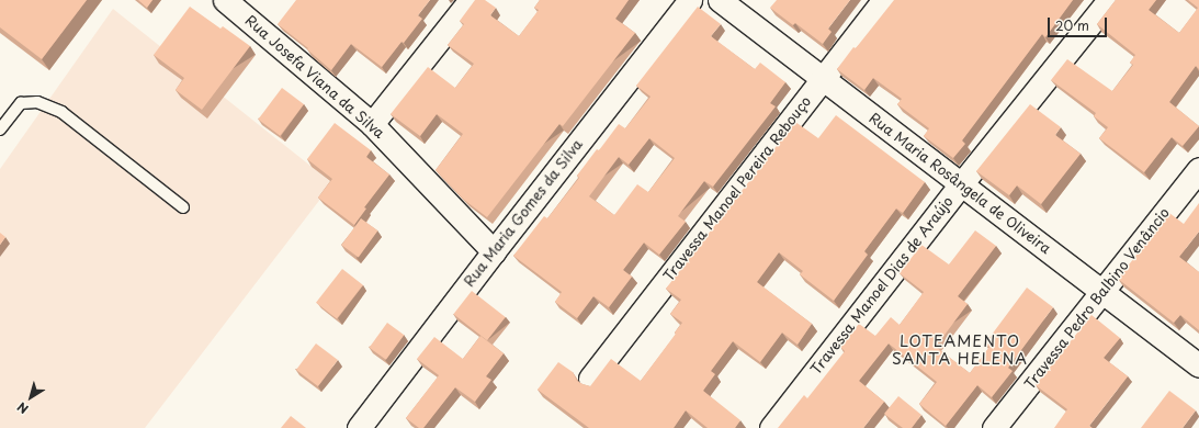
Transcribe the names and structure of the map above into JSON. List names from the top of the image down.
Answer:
{
  "streets": {
    "street": [
      "Rua Josefa Viana da Silva",
      "Rua Maria Rosângela de Oliveira",
      "Travessa Manoel Pereira Rebouço",
      "Rua Maria Gomes da Silva",
      "Travessa Manoel Dias de Araújo",
      "Travessa Pedro Balbino Venâncio"
    ]
  },
  "crossings": [
    ["Rua Josefa Viana da Silva", "Rua Maria Gomes da Silva"],
    ["Rua Maria Rosângela de Oliveira", "Travessa Manoel Pereira Rebouço"],
    ["Rua Maria Rosângela de Oliveira", "Travessa Manoel Dias de Araújo"],
    ["Rua Maria Rosângela de Oliveira", "Travessa Pedro Balbino Venâncio"]
  ],
  "districts": ["LOTEAMENTO SANTA HELENA"],
  "scale_bar": "20 m",
  "north": "bottom left"
}
